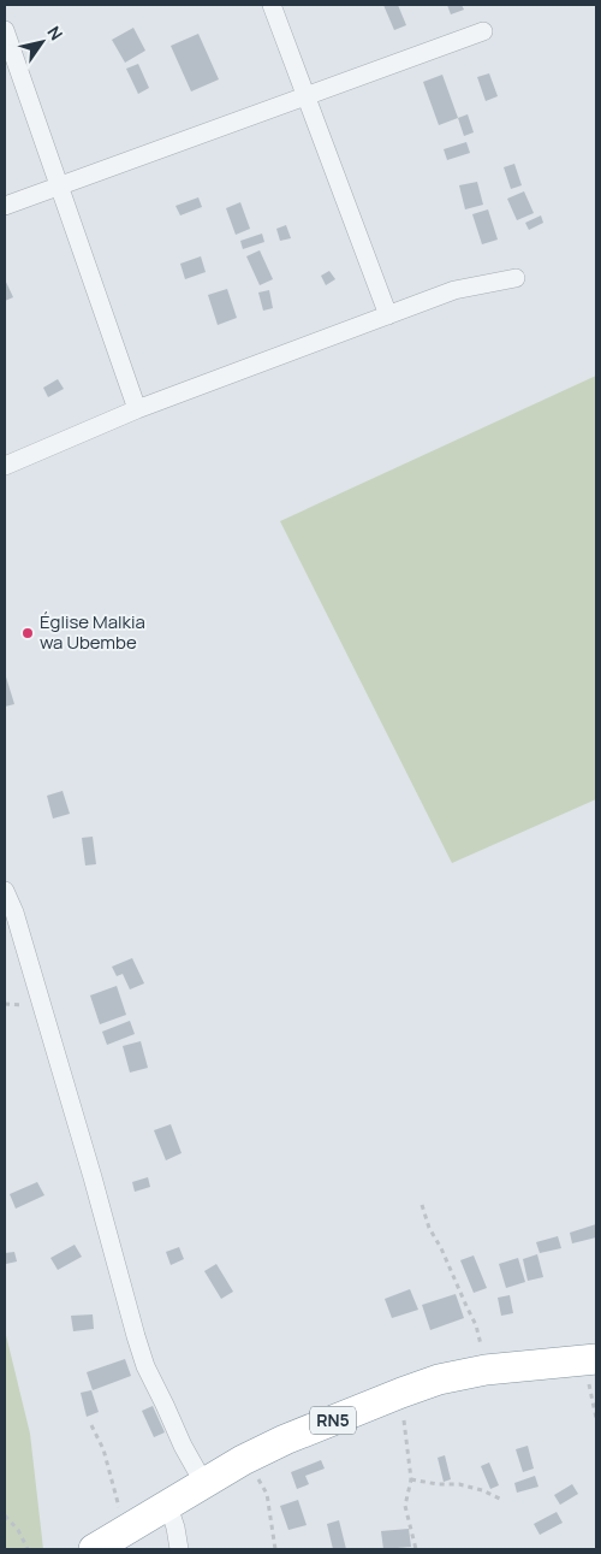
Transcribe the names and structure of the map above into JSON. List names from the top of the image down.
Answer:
{
  "streets": {
    "highway": ["RN5"]
  },
  "places": ["Église Malkia wa Ubembe"],
  "north": "top right"
}
